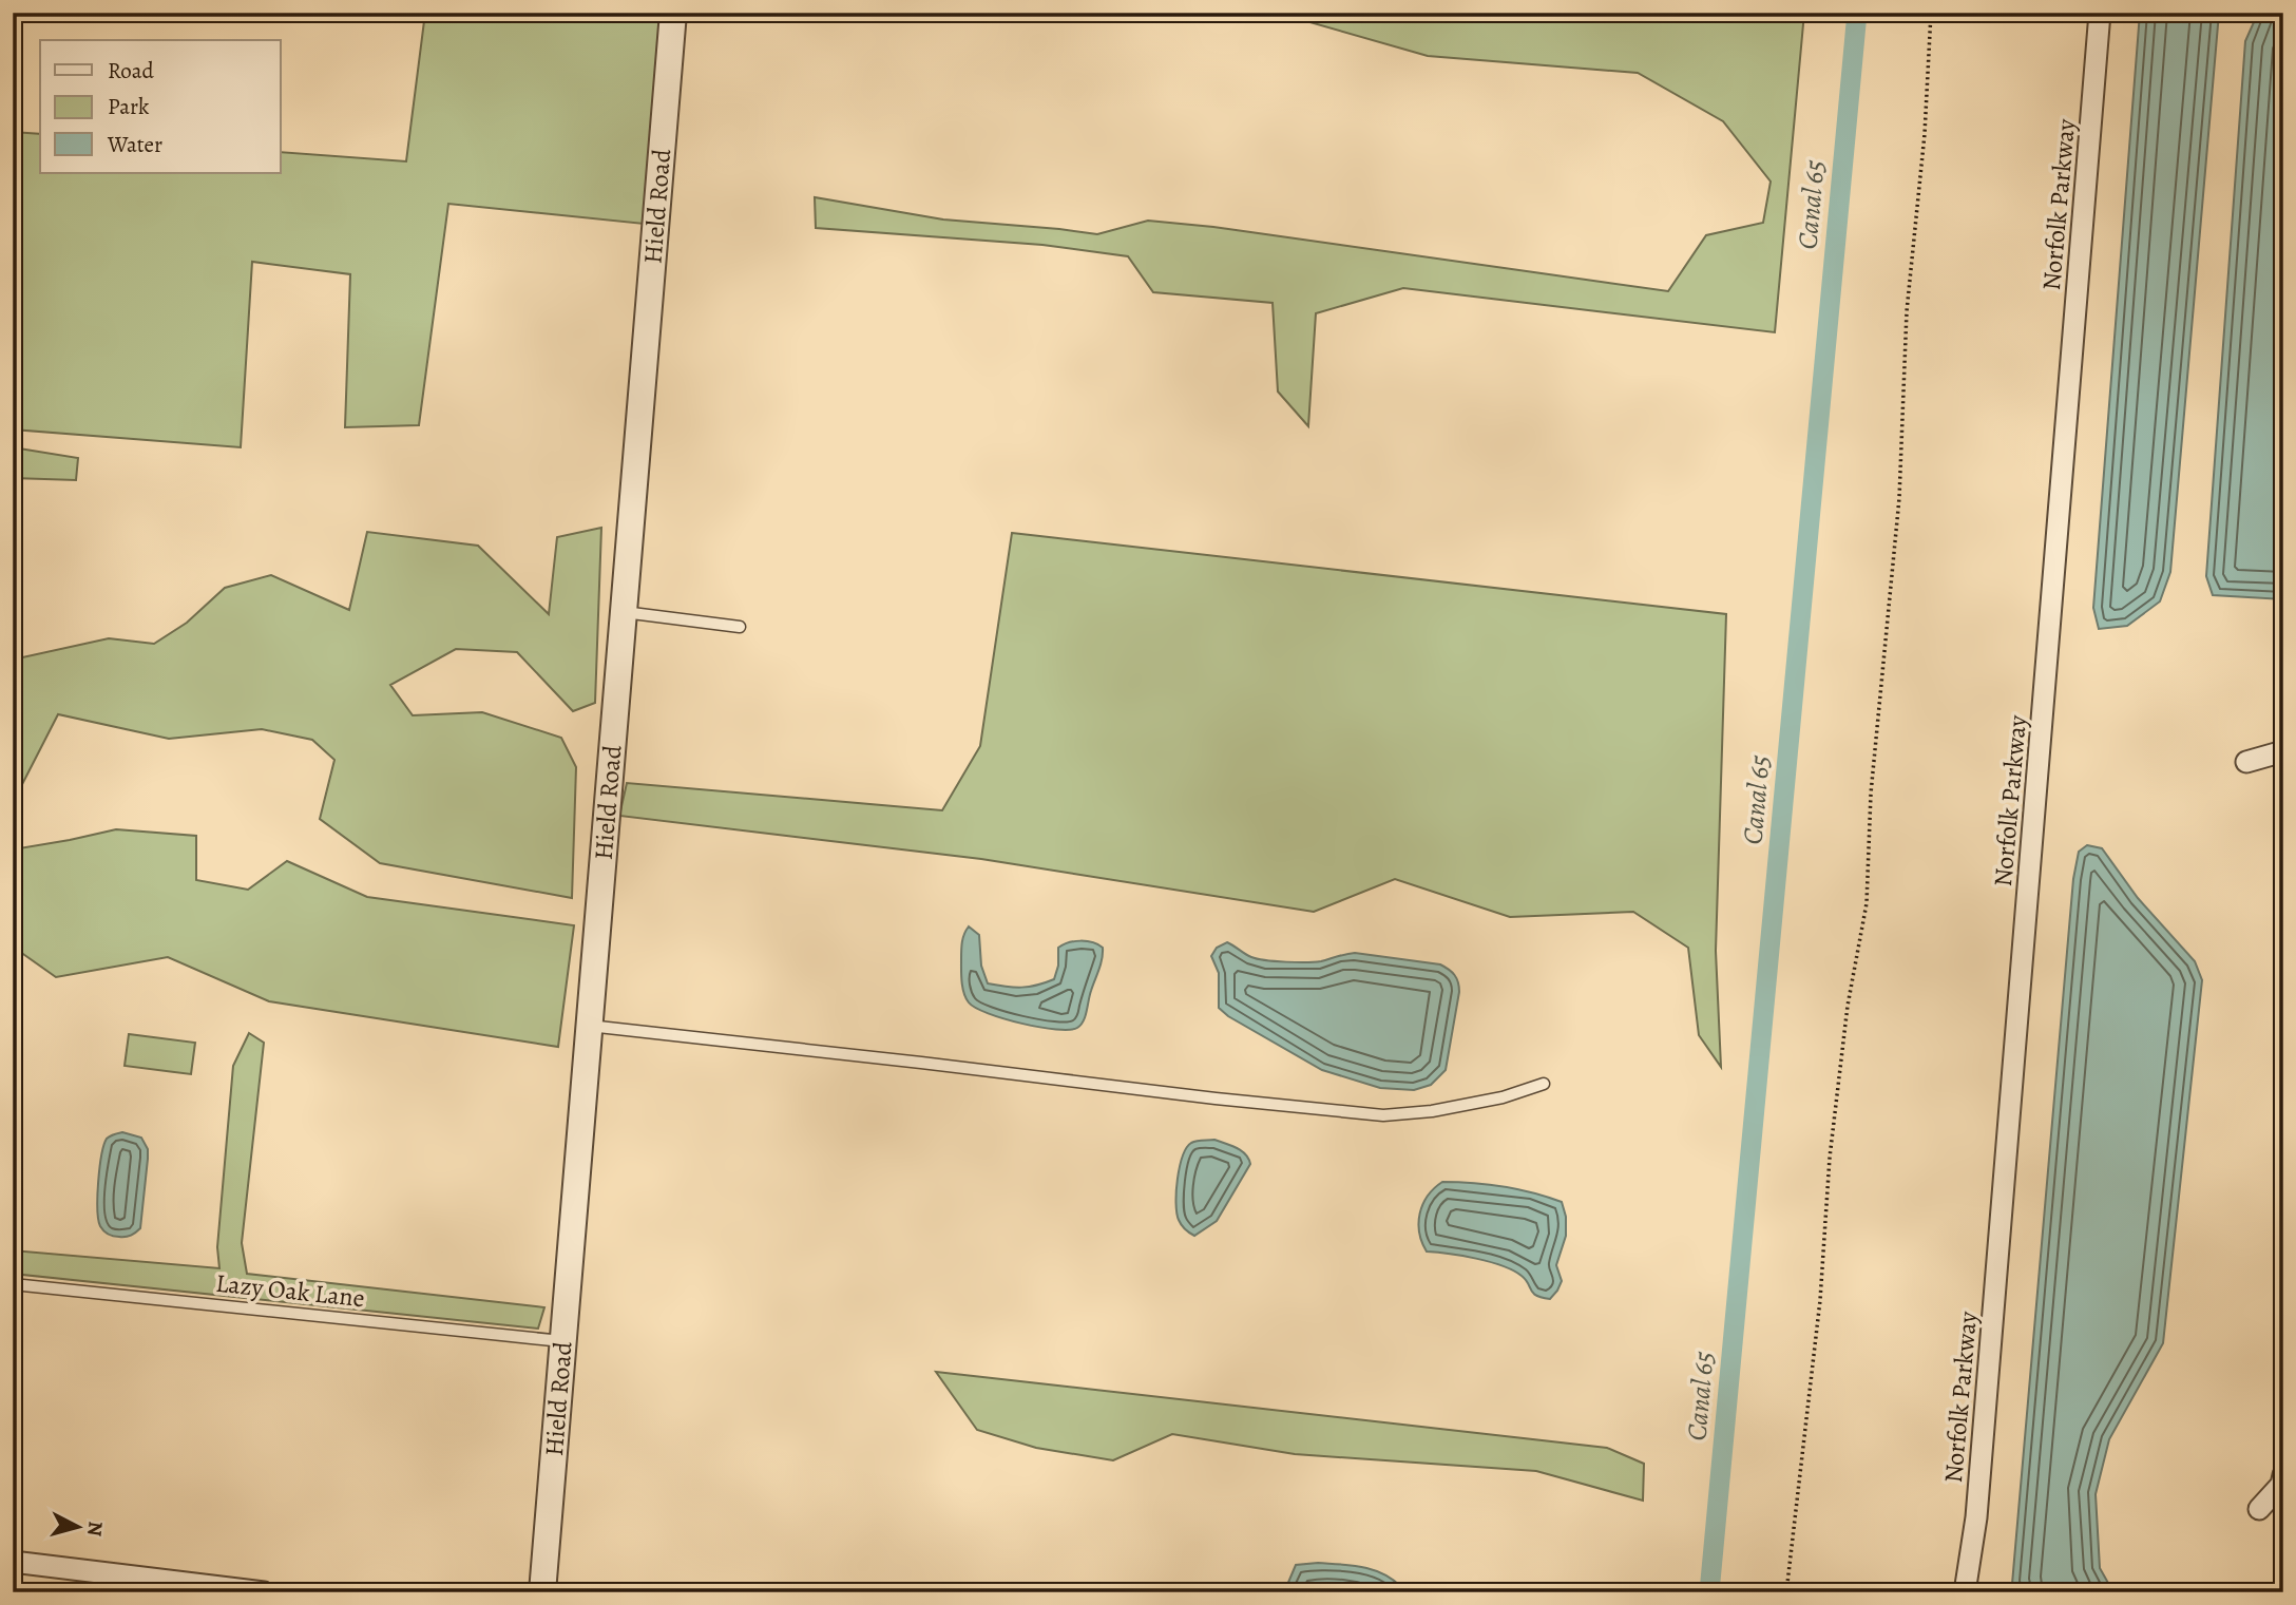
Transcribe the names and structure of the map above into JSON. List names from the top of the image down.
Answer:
{
  "streets": {
    "street": ["Norfolk Parkway", "Hield Road"],
    "lane": ["Lazy Oak Lane"]
  },
  "crossings": [
    ["Hield Road", "Lazy Oak Lane"]
  ],
  "water": ["Canal 65"],
  "legend": ["Road", "Park", "Water"],
  "north": "right"
}
